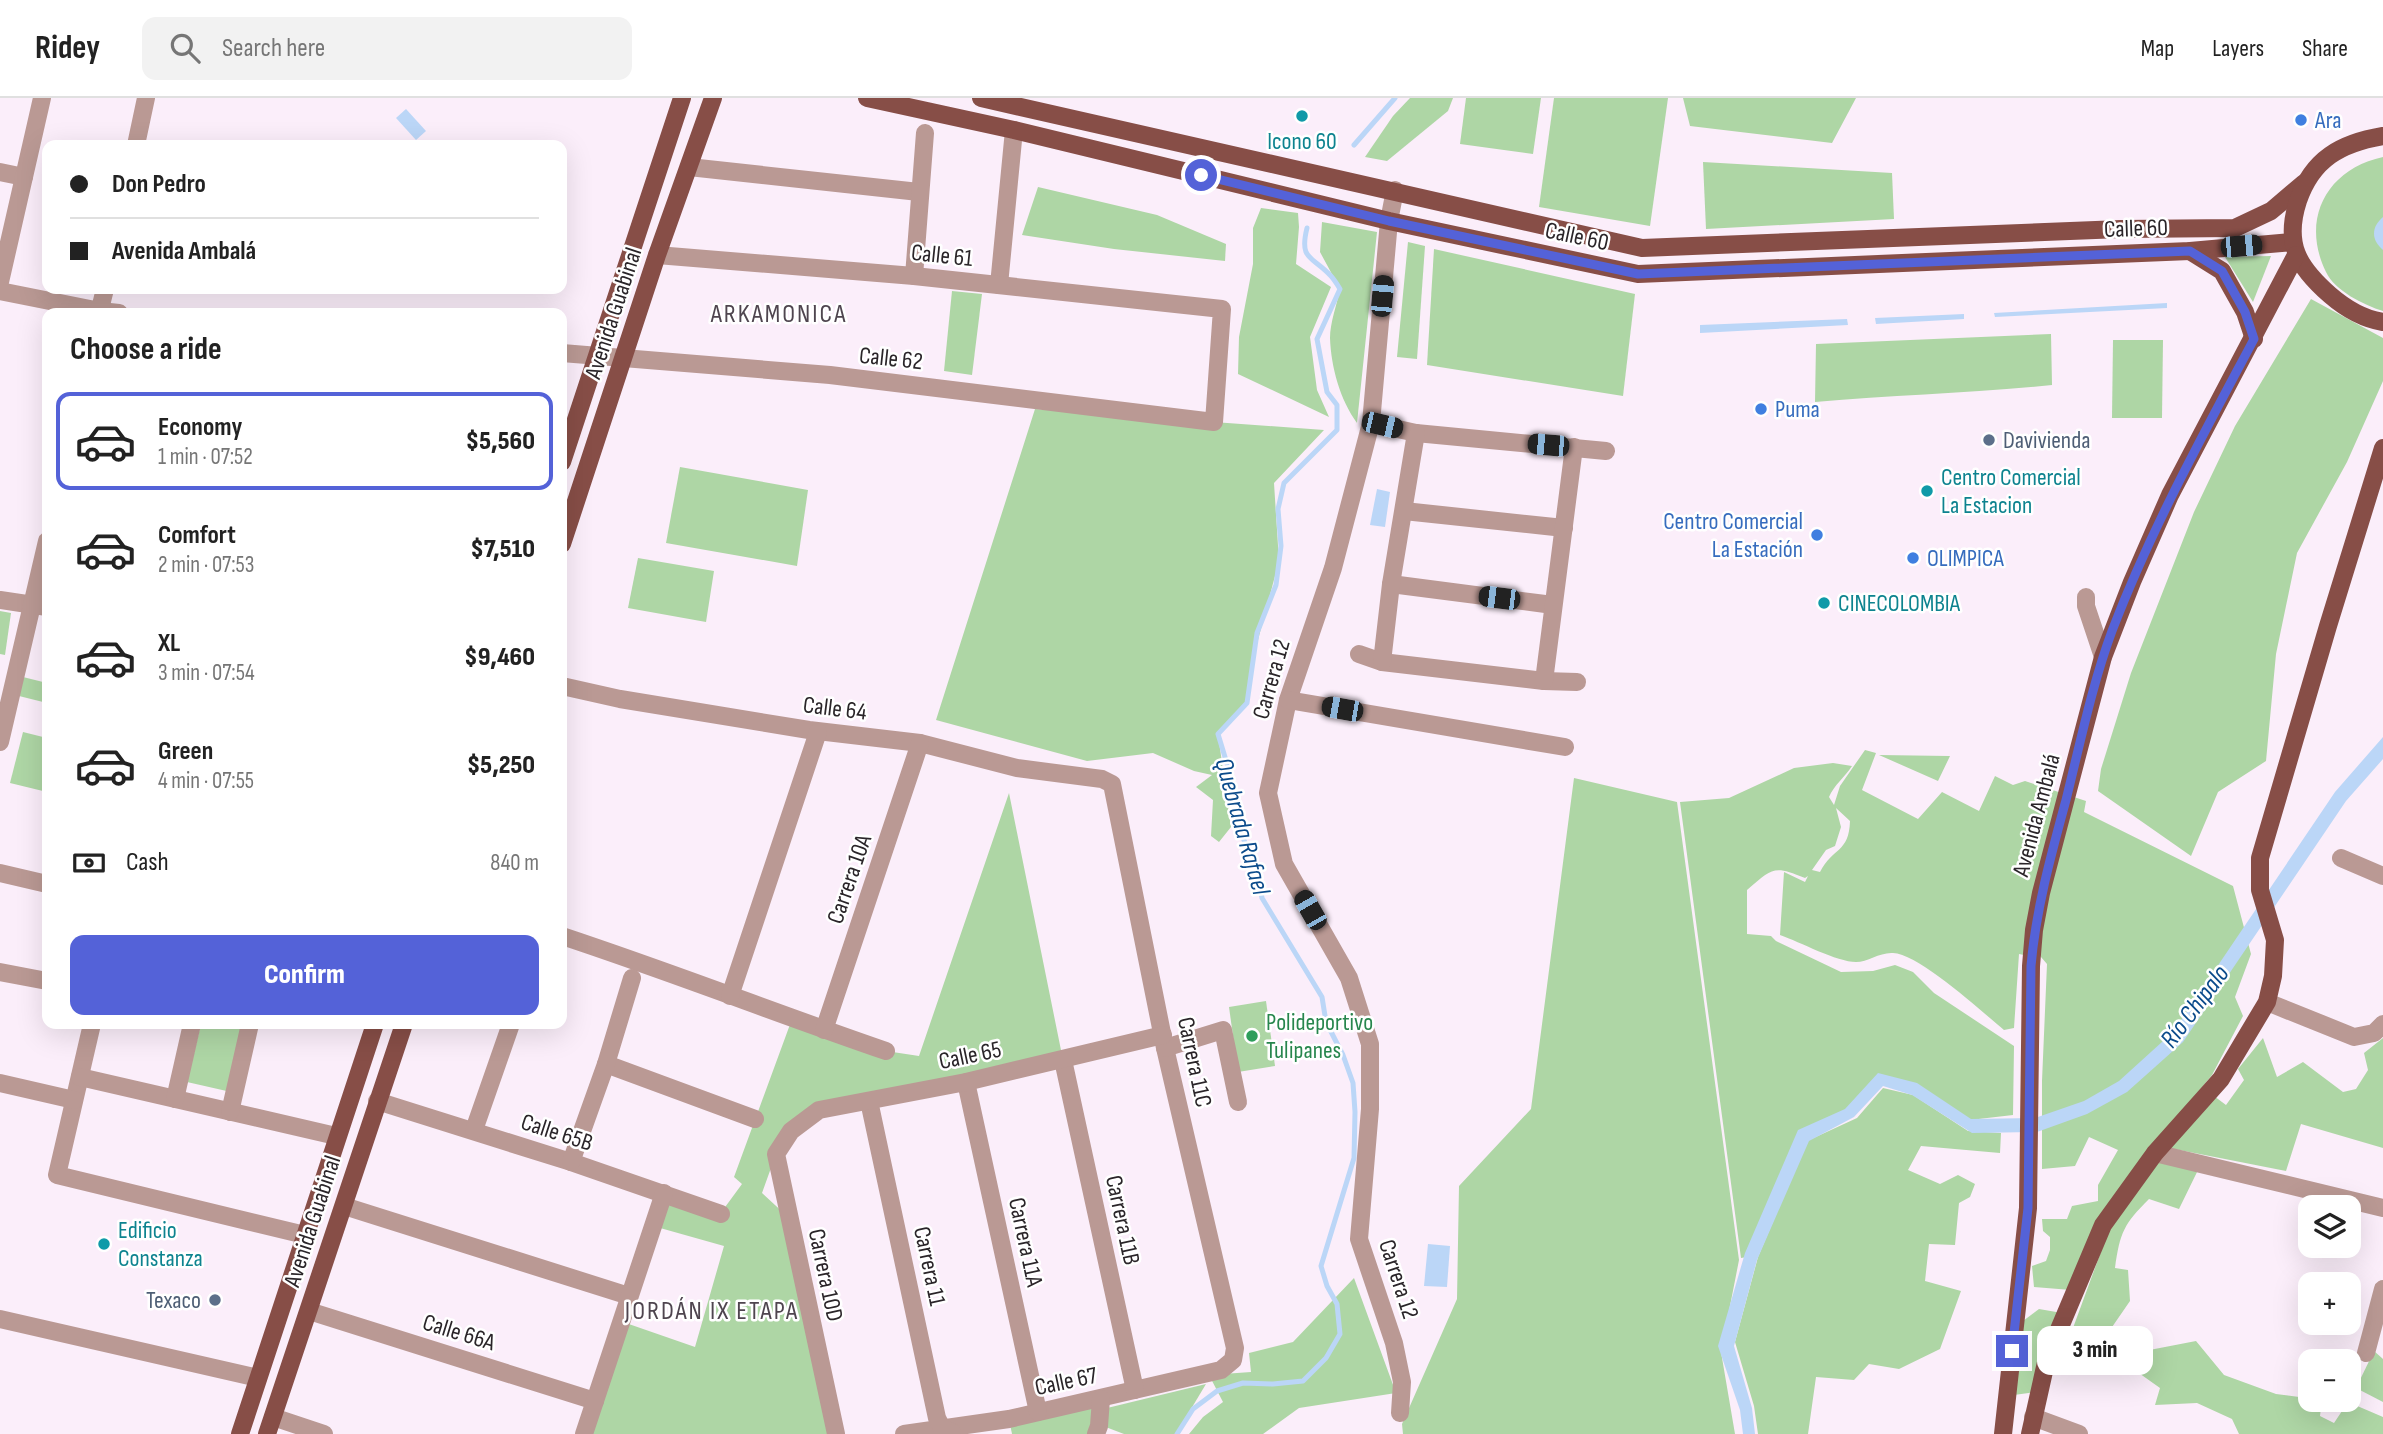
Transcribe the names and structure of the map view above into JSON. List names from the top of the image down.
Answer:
{
  "streets": {
    "main road": ["Calle 60", "Avenida Guabinal", "Avenida Ambalá"],
    "street": [
      "Calle 61",
      "Calle 62",
      "Carrera 12",
      "Calle 64",
      "Carrera 10A",
      "Calle 65",
      "Carrera 11C",
      "Calle 65B",
      "Carrera 11B",
      "Carrera 11A",
      "Carrera 11",
      "Carrera 10D",
      "Calle 66A",
      "Calle 67"
    ]
  },
  "crossings": [
    ["Calle 60", "Carrera 12"],
    ["Calle 60", "Avenida Ambalá"],
    ["Calle 61", "Avenida Guabinal"],
    ["Calle 61", "Calle 62"],
    ["Avenida Guabinal", "Calle 62"],
    ["Avenida Guabinal", "Calle 65B"],
    ["Avenida Guabinal", "Calle 66A"],
    ["Calle 64", "Carrera 10A"],
    ["Calle 64", "Carrera 11C"],
    ["Calle 65", "Carrera 11C"],
    ["Calle 65", "Carrera 11B"],
    ["Calle 65", "Carrera 11A"],
    ["Calle 65", "Carrera 11"],
    ["Calle 65", "Carrera 10D"],
    ["Carrera 11C", "Calle 67"],
    ["Carrera 11B", "Calle 67"],
    ["Carrera 11A", "Calle 67"],
    ["Carrera 11", "Calle 67"]
  ],
  "districts": ["ARKAMONICA", "JORDÁN IX ETAPA"],
  "water": ["Quebrada Rafael", "Río Chipalo"],
  "places": [
    "Icono 60",
    "Ara",
    "Puma",
    "Davivienda",
    "Centro Comercial La Estacion",
    "Centro Comercial La Estación",
    "OLIMPICA",
    "CINECOLOMBIA",
    "Polideportivo Tulipanes",
    "Edificio Constanza",
    "Texaco"
  ],
  "page": {
    "header": "Ridey",
    "search": "Search here",
    "nav": ["Map", "Layers", "Share"],
    "banner": ["Don Pedro", "Avenida Ambalá"],
    "heading": "Choose a ride",
    "list": [
      {
        "name": "Economy",
        "note": "1 min · 07:52",
        "value": "$5,560"
      },
      {
        "name": "Comfort",
        "note": "2 min · 07:53",
        "value": "$7,510"
      },
      {
        "name": "XL",
        "note": "3 min · 07:54",
        "value": "$9,460"
      },
      {
        "name": "Green",
        "note": "4 min · 07:55",
        "value": "$5,250"
      }
    ],
    "pay": ["Cash", "840 m"],
    "buttons": "Confirm",
    "map_buttons": ["+", "−"],
    "bubble": "3 min"
  }
}
